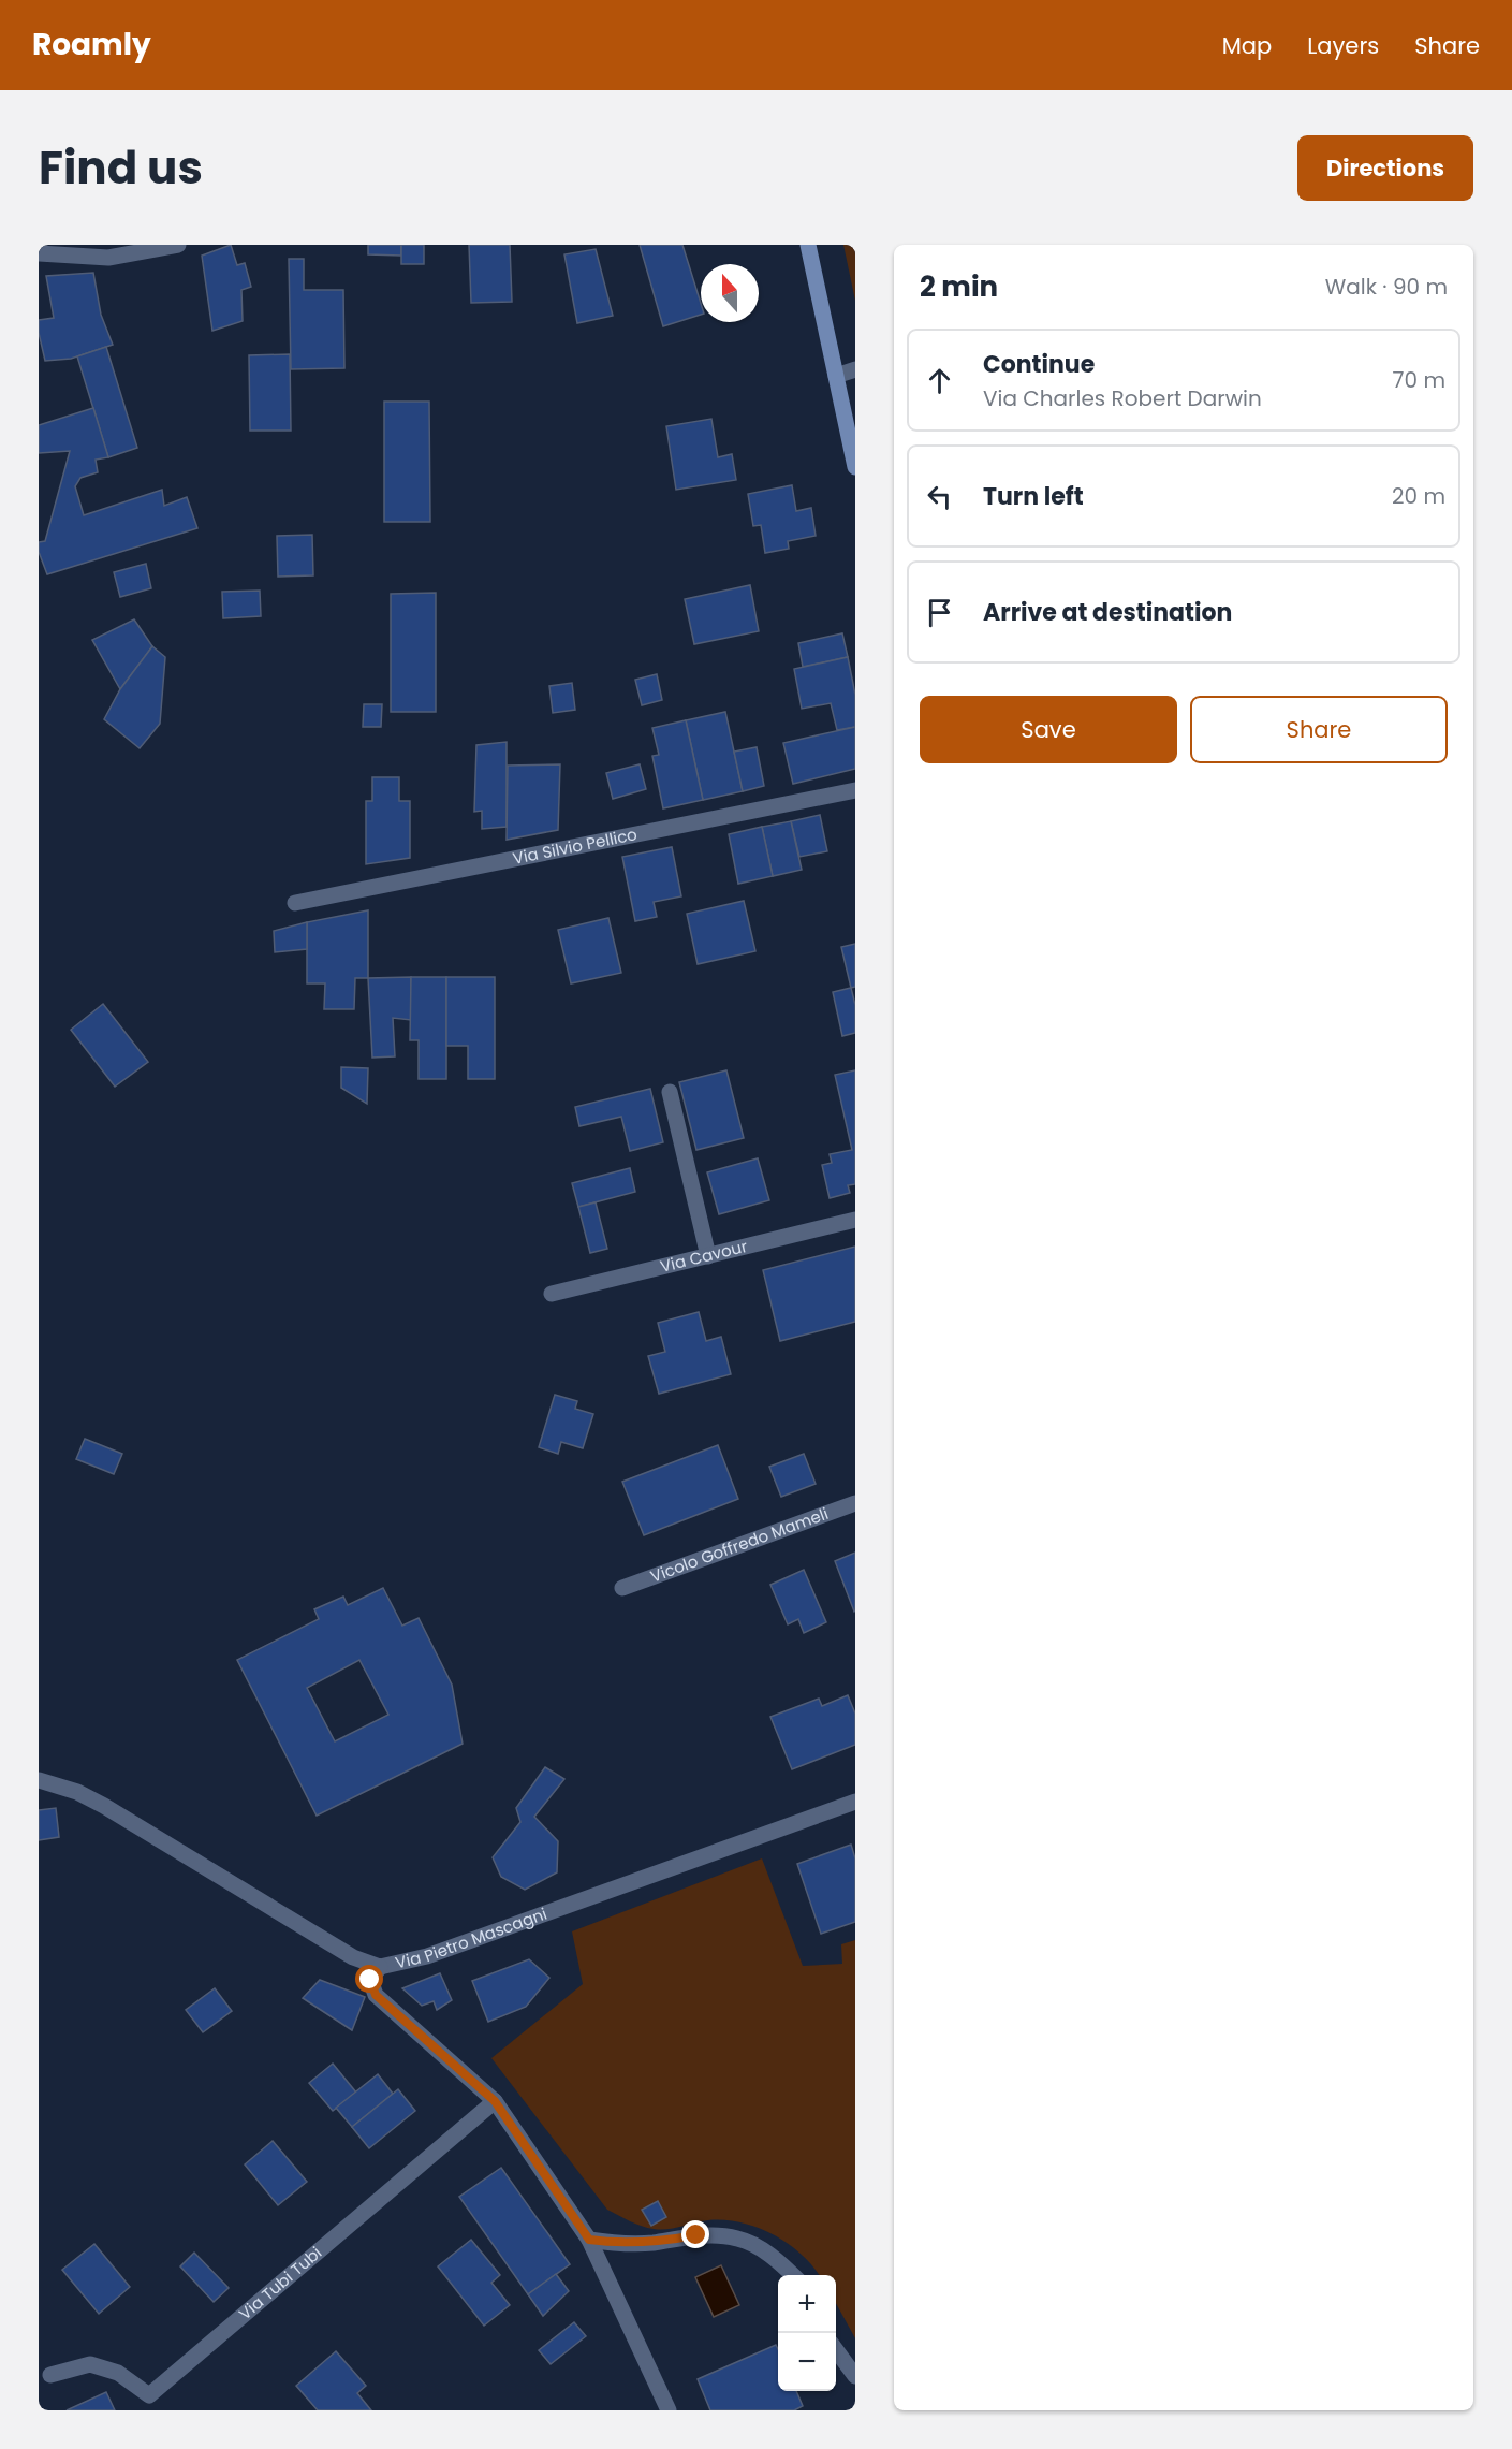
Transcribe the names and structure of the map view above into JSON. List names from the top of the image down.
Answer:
{
  "streets": {
    "street": [
      "Via Silvio Pellico",
      "Via Cavour",
      "Vicolo Goffredo Mameli",
      "Via Pietro Mascagni",
      "Via Tubi Tubi"
    ]
  },
  "north": "top",
  "page": {
    "header": "Roamly",
    "nav": ["Map", "Layers", "Share"],
    "title": "Find us",
    "buttons": [
      "Directions",
      ["Save", "Share"]
    ],
    "heading": ["2 min", "Walk · 90 m"],
    "list": [
      ["Continue", "Via Charles Robert Darwin", "70 m"],
      ["Turn left", "20 m"],
      "Arrive at destination"
    ],
    "map_buttons": ["+", "−"]
  }
}
